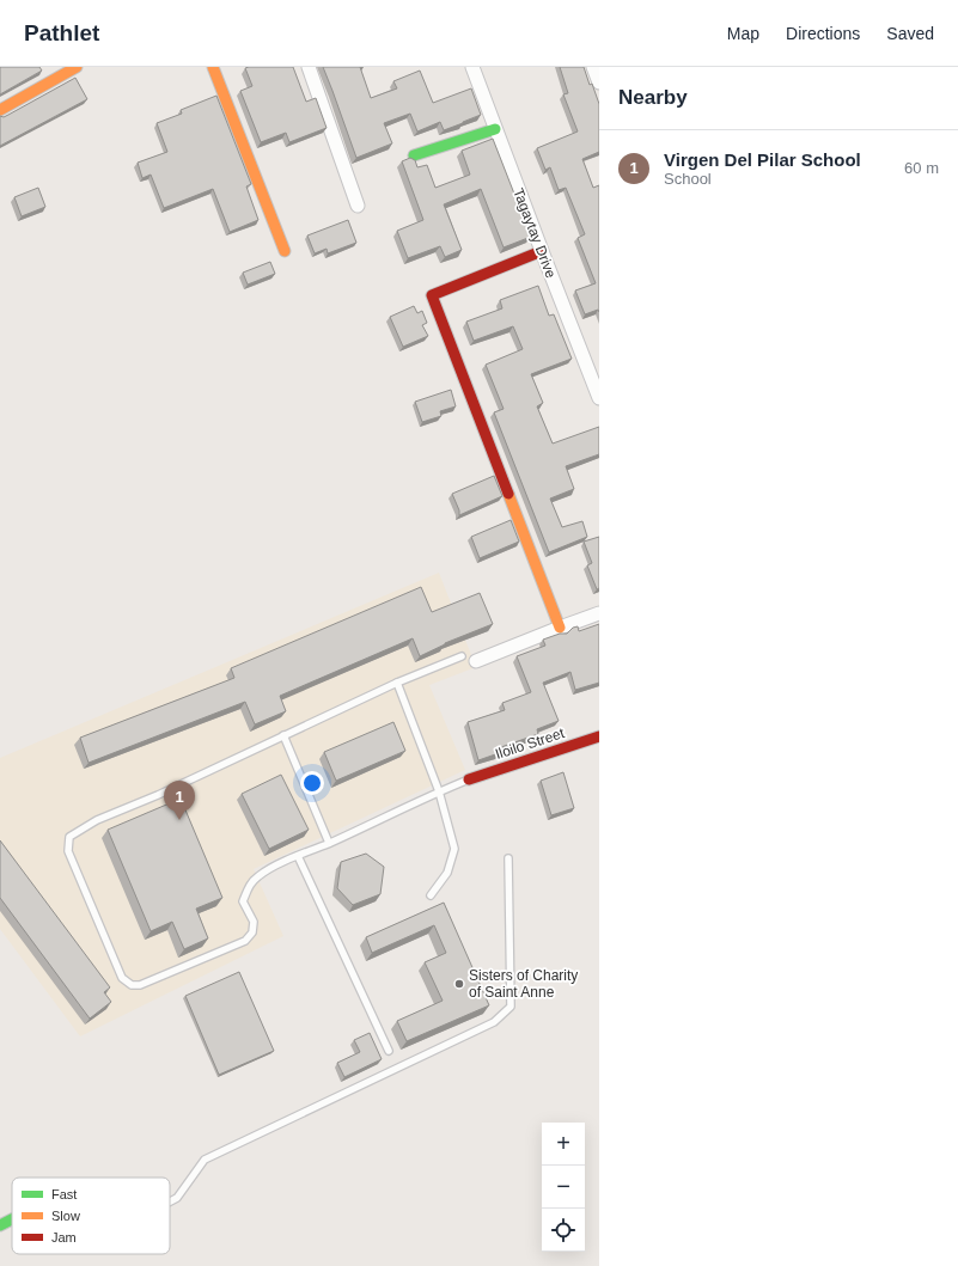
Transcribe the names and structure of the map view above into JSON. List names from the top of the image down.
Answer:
{
  "streets": {
    "street": ["Tagaytay Drive", "Iloilo Street"]
  },
  "places": ["Sisters of Charity of Saint Anne"],
  "legend": ["Fast", "Slow", "Jam"],
  "page": {
    "header": "Pathlet",
    "nav": ["Map", "Directions", "Saved"],
    "heading": "Nearby",
    "list": [
      {
        "mark": "1",
        "name": "Virgen Del Pilar School",
        "note": "School",
        "value": "60 m"
      }
    ],
    "pins": "1",
    "map_buttons": ["+", "−"]
  }
}
